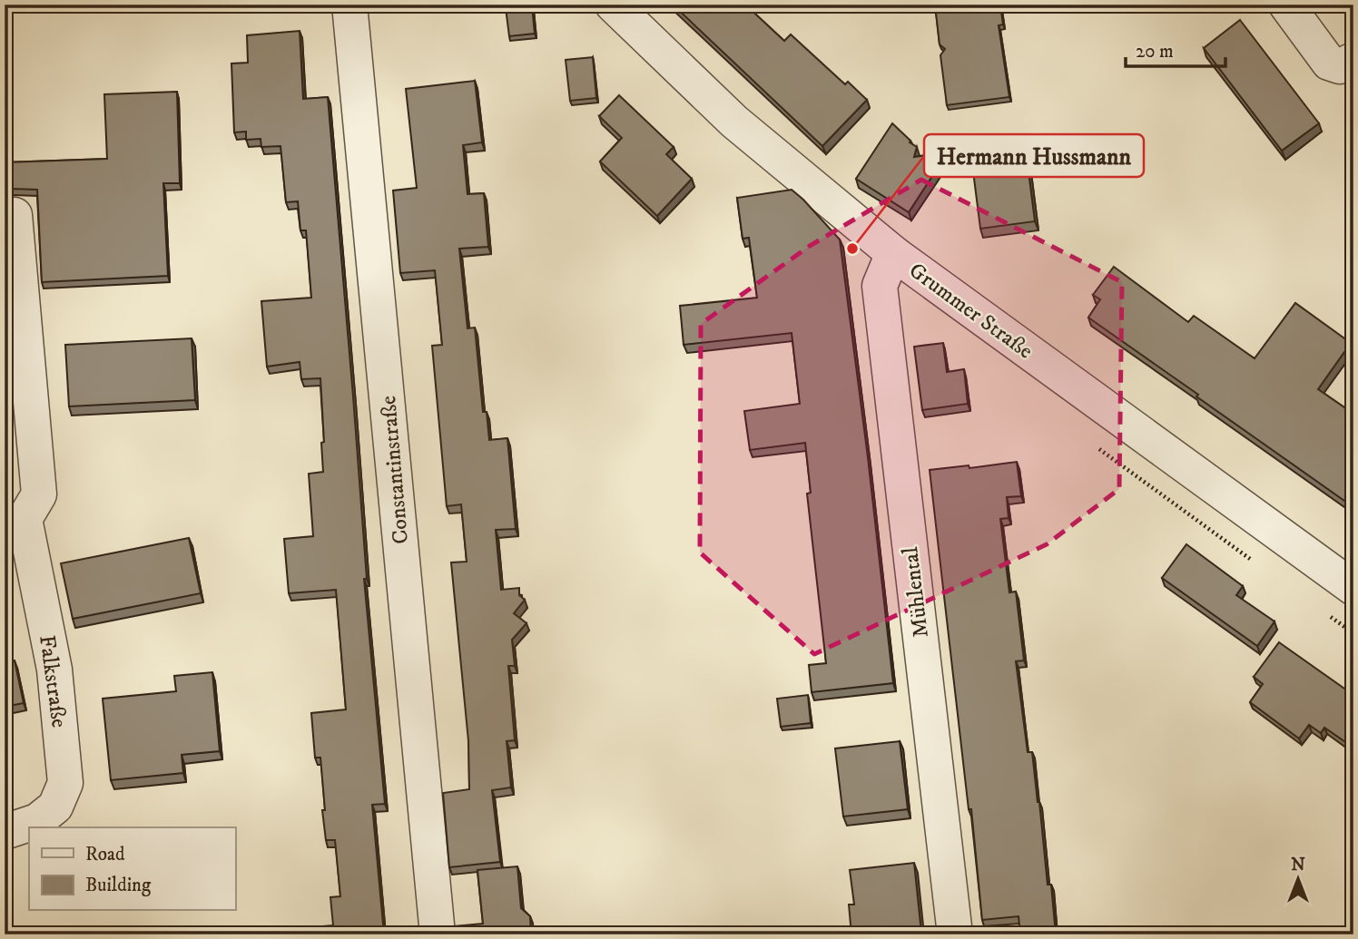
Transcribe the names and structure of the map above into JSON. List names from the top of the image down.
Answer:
{
  "streets": {
    "street": [
      "Grummer Straße",
      "Constantinstraße",
      "Mühlental",
      "Falkstraße"
    ]
  },
  "crossings": [
    ["Grummer Straße", "Mühlental"]
  ],
  "places": ["Hermann Hussmann"],
  "legend": ["Road", "Building"],
  "scale_bar": "20 m",
  "north": "top"
}
